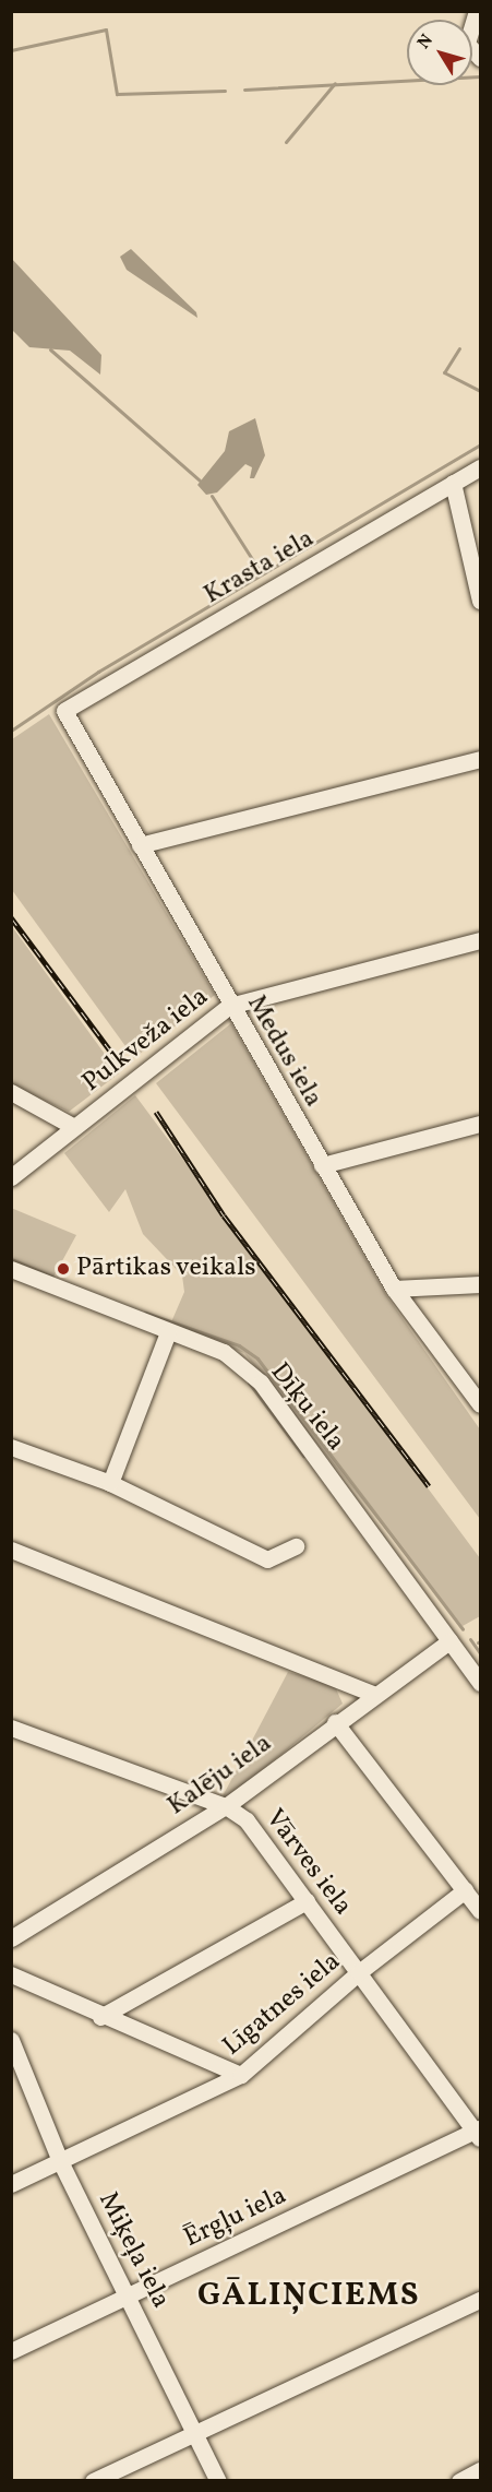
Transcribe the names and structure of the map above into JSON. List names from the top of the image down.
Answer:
{
  "streets": {
    "street": [
      "Krasta iela",
      "Pulkveža iela",
      "Medus iela",
      "Dīķu iela",
      "Kalēju iela",
      "Vārves iela",
      "Līgatnes iela",
      "Ērgļu iela",
      "Miķeļa iela"
    ]
  },
  "crossings": [
    ["Krasta iela", "Medus iela"],
    ["Pulkveža iela", "Medus iela"],
    ["Dīķu iela", "Kalēju iela"],
    ["Kalēju iela", "Vārves iela"],
    ["Vārves iela", "Līgatnes iela"],
    ["Vārves iela", "Ērgļu iela"],
    ["Līgatnes iela", "Miķeļa iela"],
    ["Ērgļu iela", "Miķeļa iela"]
  ],
  "districts": ["GĀLIŅCIEMS"],
  "places": ["Pārtikas veikals"],
  "north": "top left"
}
